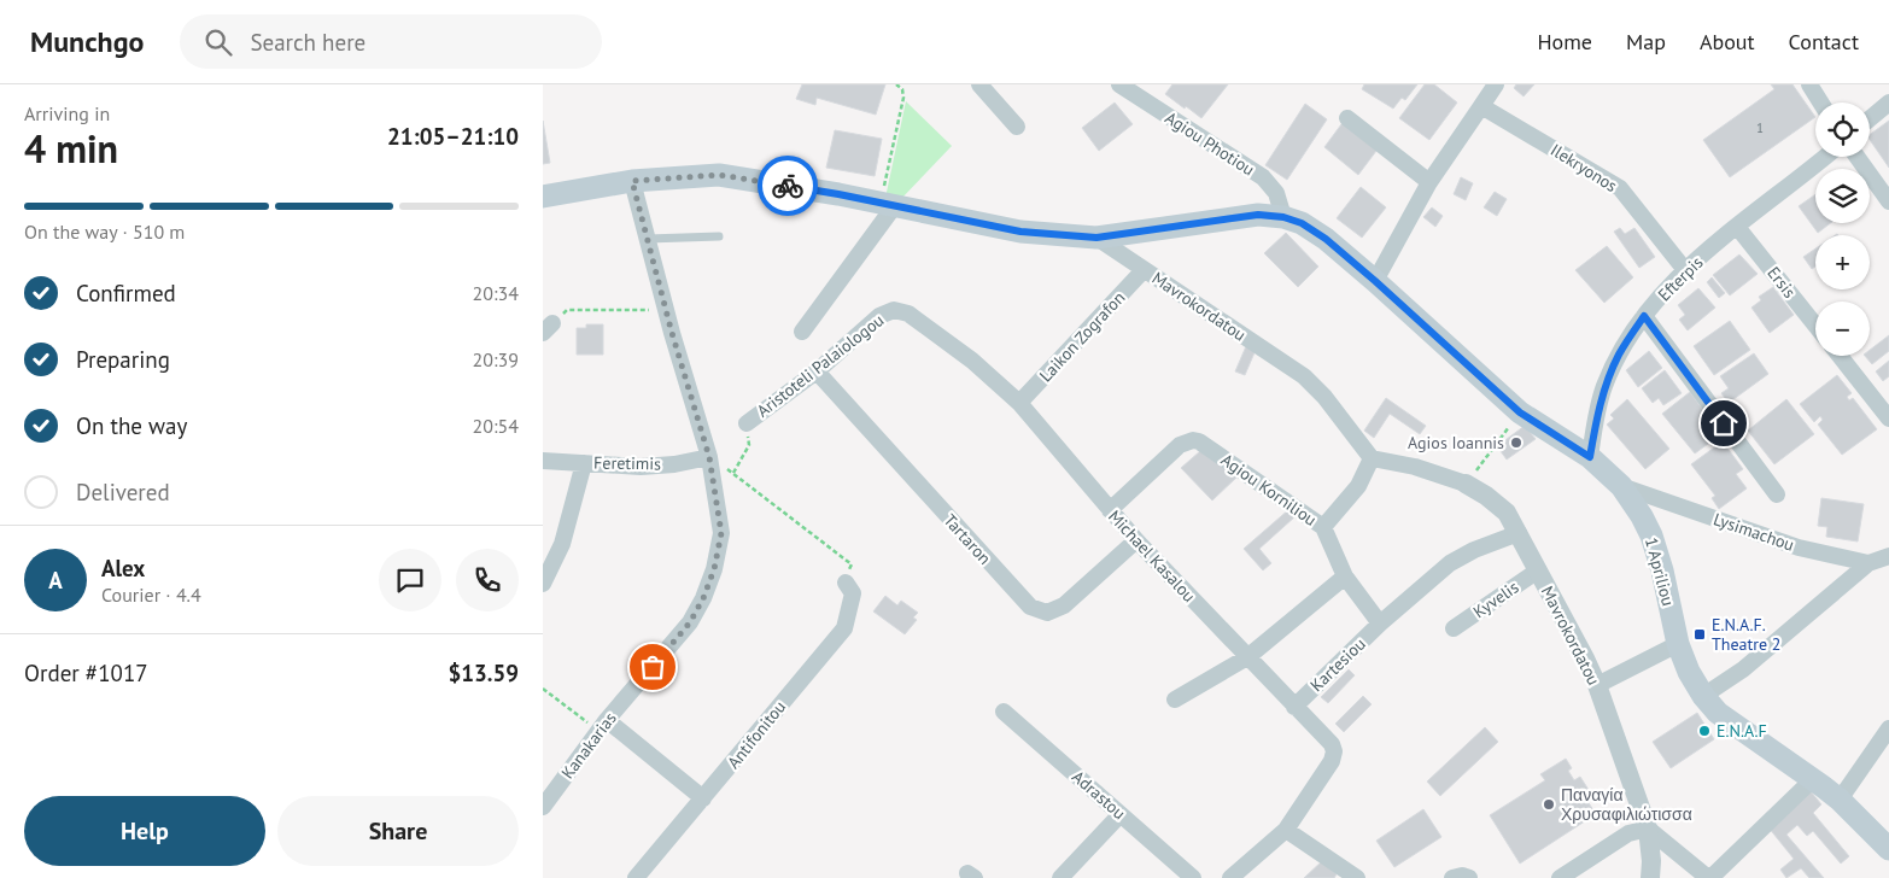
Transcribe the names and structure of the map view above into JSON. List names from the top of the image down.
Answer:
{
  "streets": {
    "main road": ["1 Apriliou"],
    "street": [
      "Agiou Photiou",
      "Ilekryonos",
      "Efterpis",
      "Ersis",
      "Mavrokordatou",
      "Laikon Zografon",
      "Aristoteli Palaiologou",
      "Feretimis",
      "Agiou Korniliou",
      "Lysimachou",
      "Tartaron",
      "Michael Kasalou",
      "Kyvelis",
      "Kartesiou",
      "Antifonitou",
      "Kanakarias",
      "Adrastou"
    ]
  },
  "crossings": [
    ["Agiou Photiou", "1 Apriliou"],
    ["Ilekryonos", "Efterpis"],
    ["Efterpis", "Ersis"],
    ["Efterpis", "1 Apriliou"],
    ["Mavrokordatou", "Laikon Zografon"],
    ["Mavrokordatou", "1 Apriliou"],
    ["Mavrokordatou", "Kyvelis"],
    ["Mavrokordatou", "Kartesiou"],
    ["Laikon Zografon", "Michael Kasalou"],
    ["Aristoteli Palaiologou", "Tartaron"],
    ["Aristoteli Palaiologou", "Michael Kasalou"],
    ["Feretimis", "Kanakarias"],
    ["Agiou Korniliou", "Michael Kasalou"],
    ["Agiou Korniliou", "Kartesiou"],
    ["Lysimachou", "1 Apriliou"],
    ["Tartaron", "Michael Kasalou"],
    ["Michael Kasalou", "Kartesiou"],
    ["1 Apriliou", "Kanakarias"]
  ],
  "places": {
    "other": ["Agios Ioannis", "E.N.A.F", "Παναγία Χρυσαφιλιώτισσα"],
    "transit": ["E.N.A.F. Theatre 2"]
  },
  "house_numbers": ["1"],
  "page": {
    "header": "Munchgo",
    "search": "Search here",
    "nav": [
      "Home",
      "Map",
      "About",
      "Contact"
    ],
    "heading": ["4 min", "Arriving in", "21:05–21:10"],
    "panel": [
      "Alex",
      "Courier · 4.4",
      "Order #1017",
      "$13.59"
    ],
    "map_buttons": ["+", "−"],
    "bar": "On the way · 510 m",
    "list": [
      ["Confirmed", "20:34"],
      ["Preparing", "20:39"],
      ["On the way", "20:54"],
      "Delivered"
    ],
    "round": "A",
    "buttons": ["Help", "Share"]
  }
}
